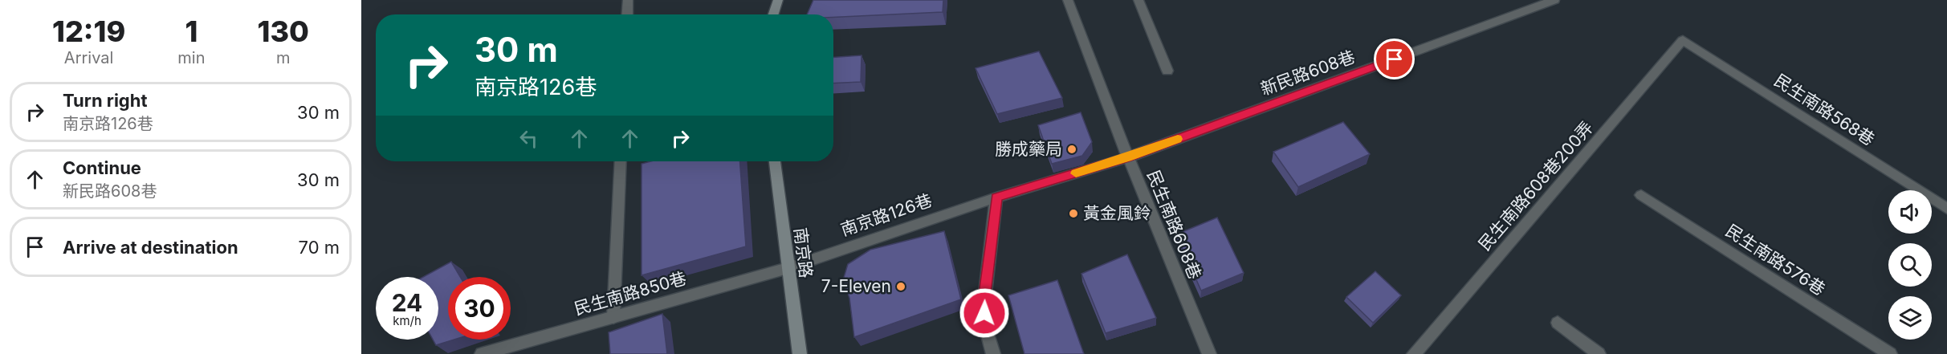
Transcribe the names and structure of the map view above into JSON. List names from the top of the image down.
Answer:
{
  "streets": {
    "street": [
      "新民路608巷",
      "民生南路568巷",
      "民生南路608巷200弄",
      "南京路126巷",
      "民生南路608巷",
      "南京路",
      "民生南路576巷",
      "民生南路850巷"
    ]
  },
  "crossings": [
    ["新民路608巷", "南京路126巷"],
    ["新民路608巷", "民生南路608巷"],
    ["民生南路568巷", "民生南路608巷200弄"],
    ["南京路126巷", "民生南路608巷"],
    ["南京路126巷", "南京路"],
    ["南京路126巷", "民生南路850巷"],
    ["南京路", "民生南路850巷"]
  ],
  "places": ["勝成藥局", "黃金風鈴", "7-Eleven"],
  "page": {
    "eta": [
      "12:19",
      "Arrival",
      "1",
      "min",
      "130",
      "m"
    ],
    "turn": ["30 m", "南京路126巷"],
    "list": [
      {
        "name": "Turn right",
        "note": "南京路126巷",
        "value": "30 m"
      },
      {
        "name": "Continue",
        "note": "新民路608巷",
        "value": "30 m"
      },
      {
        "name": "Arrive at destination",
        "value": "70 m"
      }
    ],
    "speed": "24 km/h",
    "limit": "30"
  }
}
